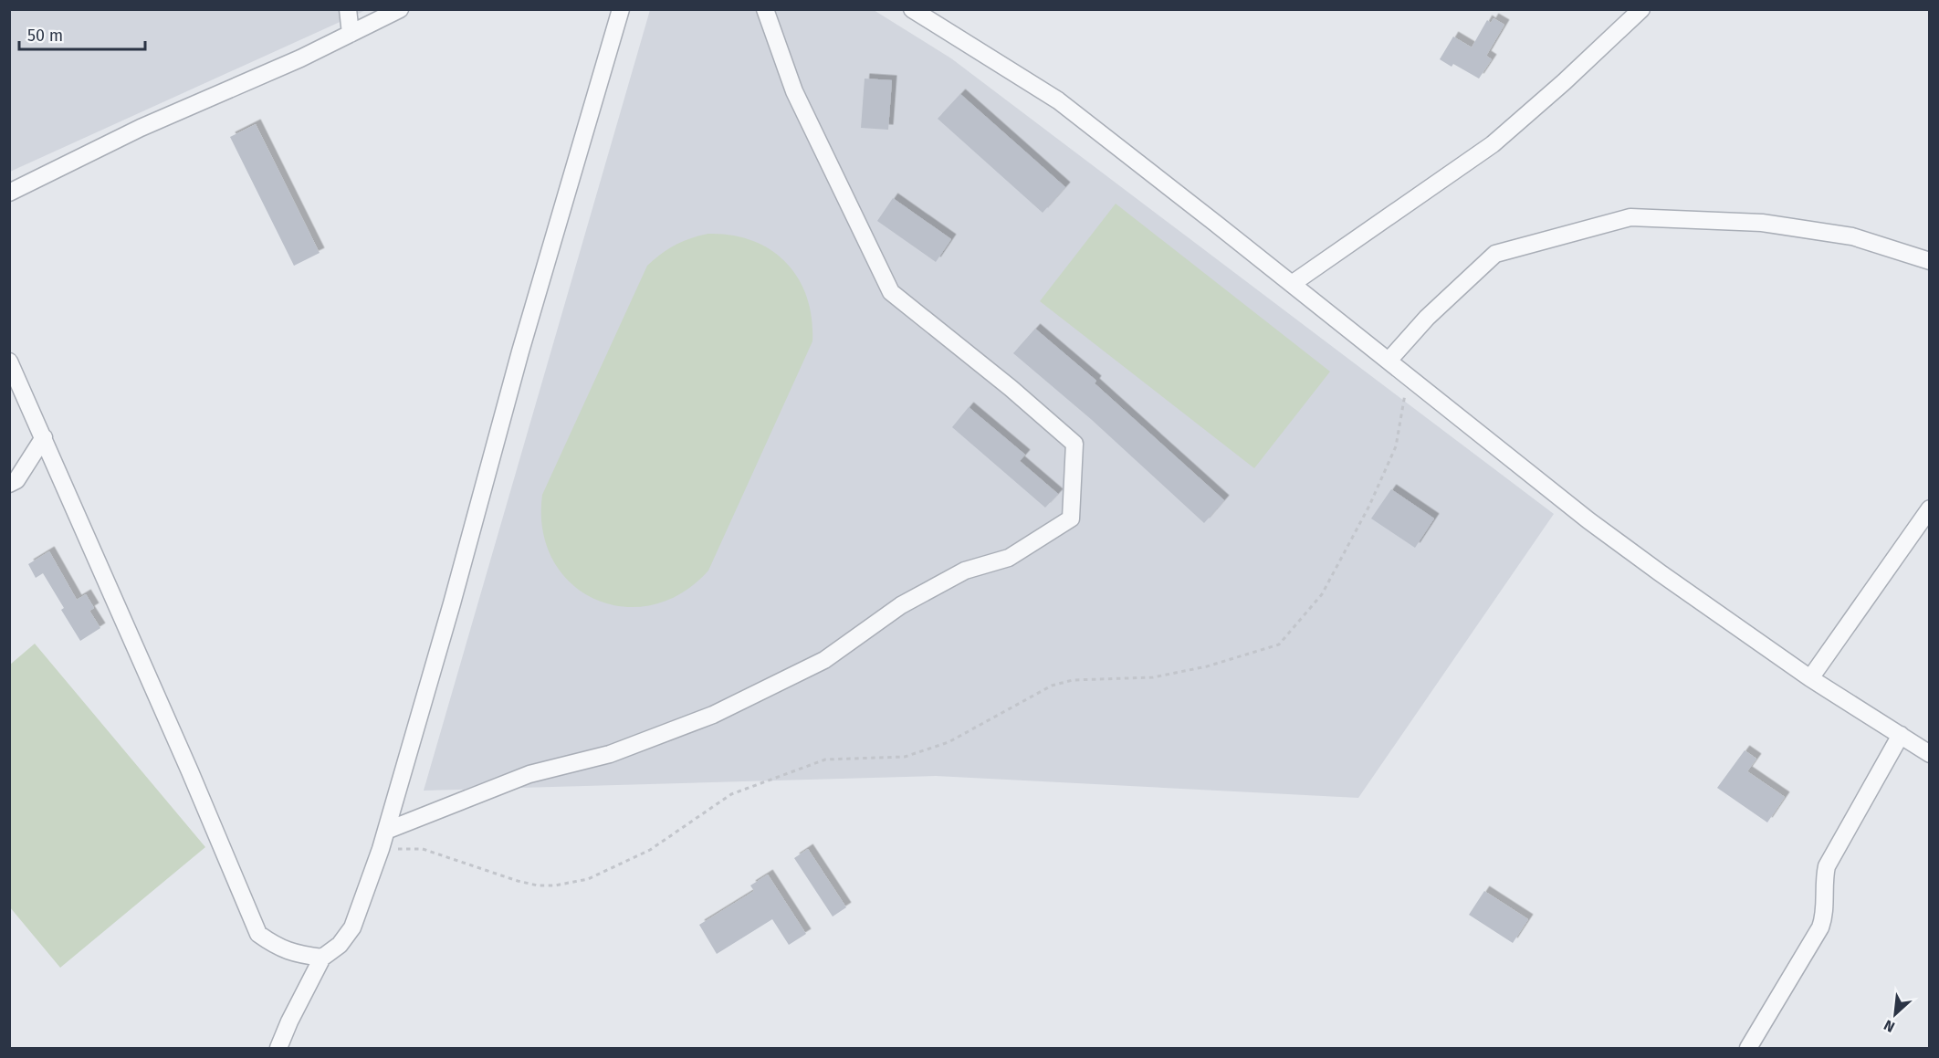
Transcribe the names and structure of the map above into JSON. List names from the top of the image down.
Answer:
{
  "scale_bar": "50 m",
  "north": "bottom left"
}
